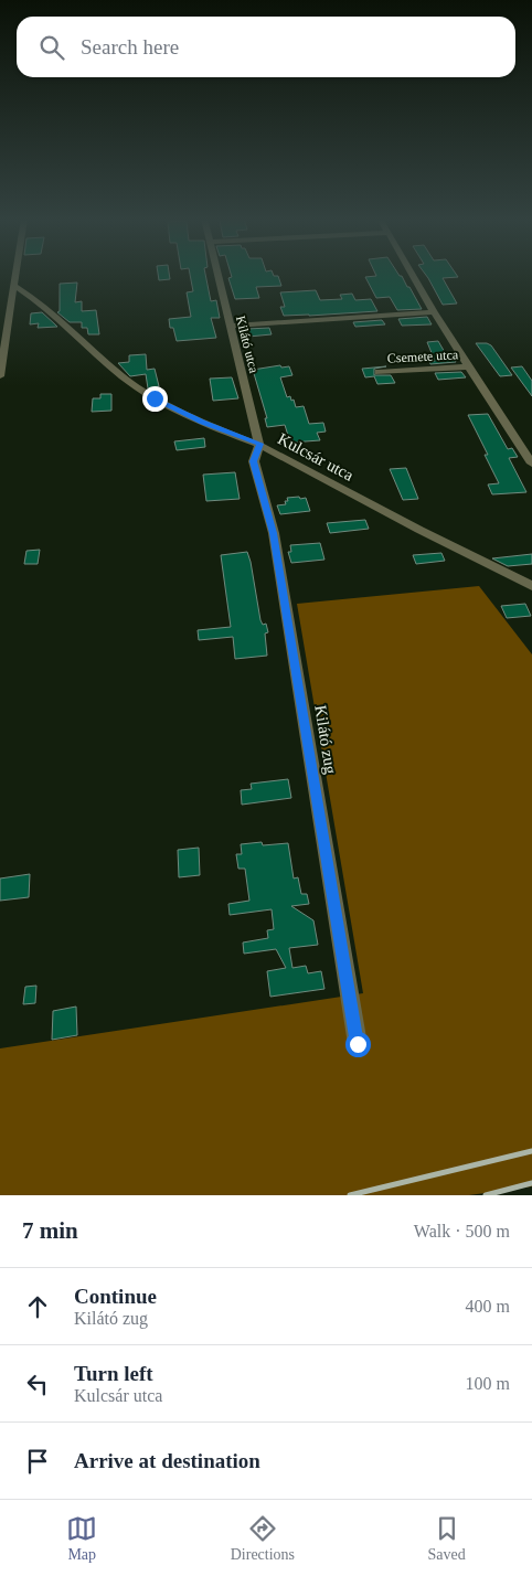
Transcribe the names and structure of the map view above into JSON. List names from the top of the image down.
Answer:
{
  "streets": {
    "street": [
      "Kilátó utca",
      "Csemete utca",
      "Kulcsár utca",
      "Kilátó zug"
    ]
  },
  "crossings": [
    ["Kilátó utca", "Kulcsár utca"],
    ["Kilátó utca", "Kilátó zug"],
    ["Kulcsár utca", "Kilátó zug"]
  ],
  "page": {
    "search": "Search here",
    "heading": ["7 min", "Walk · 500 m"],
    "list": [
      ["Continue", "Kilátó zug", "400 m"],
      ["Turn left", "Kulcsár utca", "100 m"],
      "Arrive at destination"
    ],
    "nav": ["Map", "Directions", "Saved"]
  }
}
